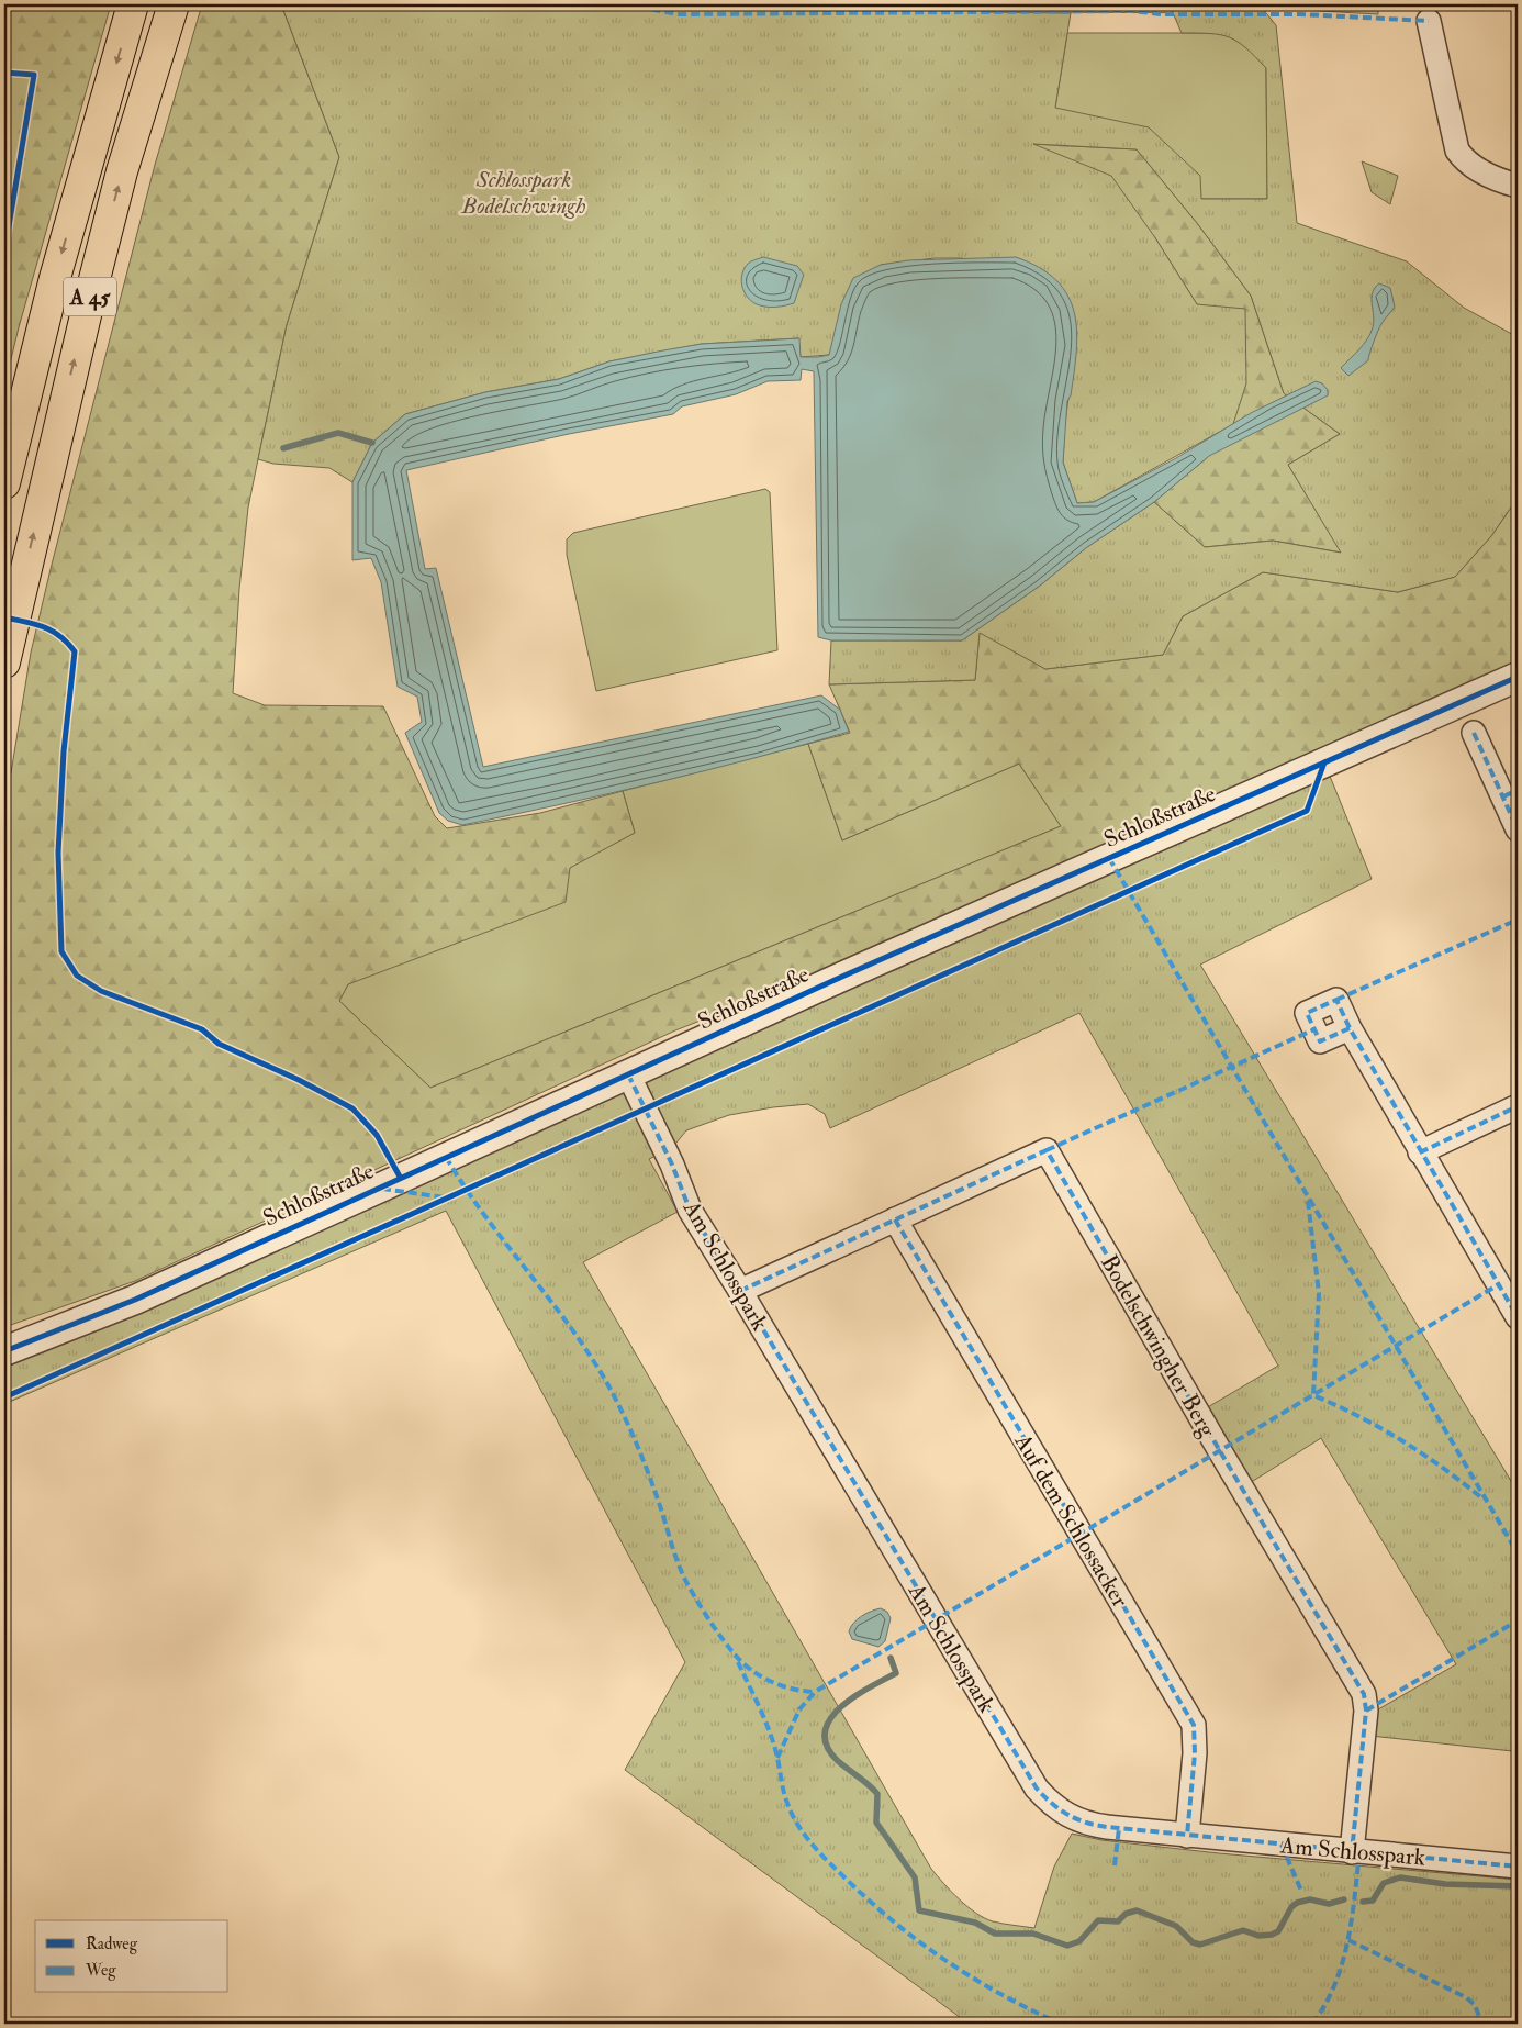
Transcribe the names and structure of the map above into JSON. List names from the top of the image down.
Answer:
{
  "streets": {
    "highway": ["A 45"],
    "street": [
      "Schloßstraße",
      "Am Schlosspark",
      "Bodelschwingher Berg",
      "Auf dem Schlossacker"
    ]
  },
  "crossings": [
    ["Schloßstraße", "Am Schlosspark"],
    ["Am Schlosspark", "Bodelschwingher Berg"],
    ["Am Schlosspark", "Auf dem Schlossacker"],
    ["Bodelschwingher Berg", "Auf dem Schlossacker"]
  ],
  "parks": ["Schlosspark Bodelschwingh"],
  "legend": ["Radweg", "Weg"]
}
